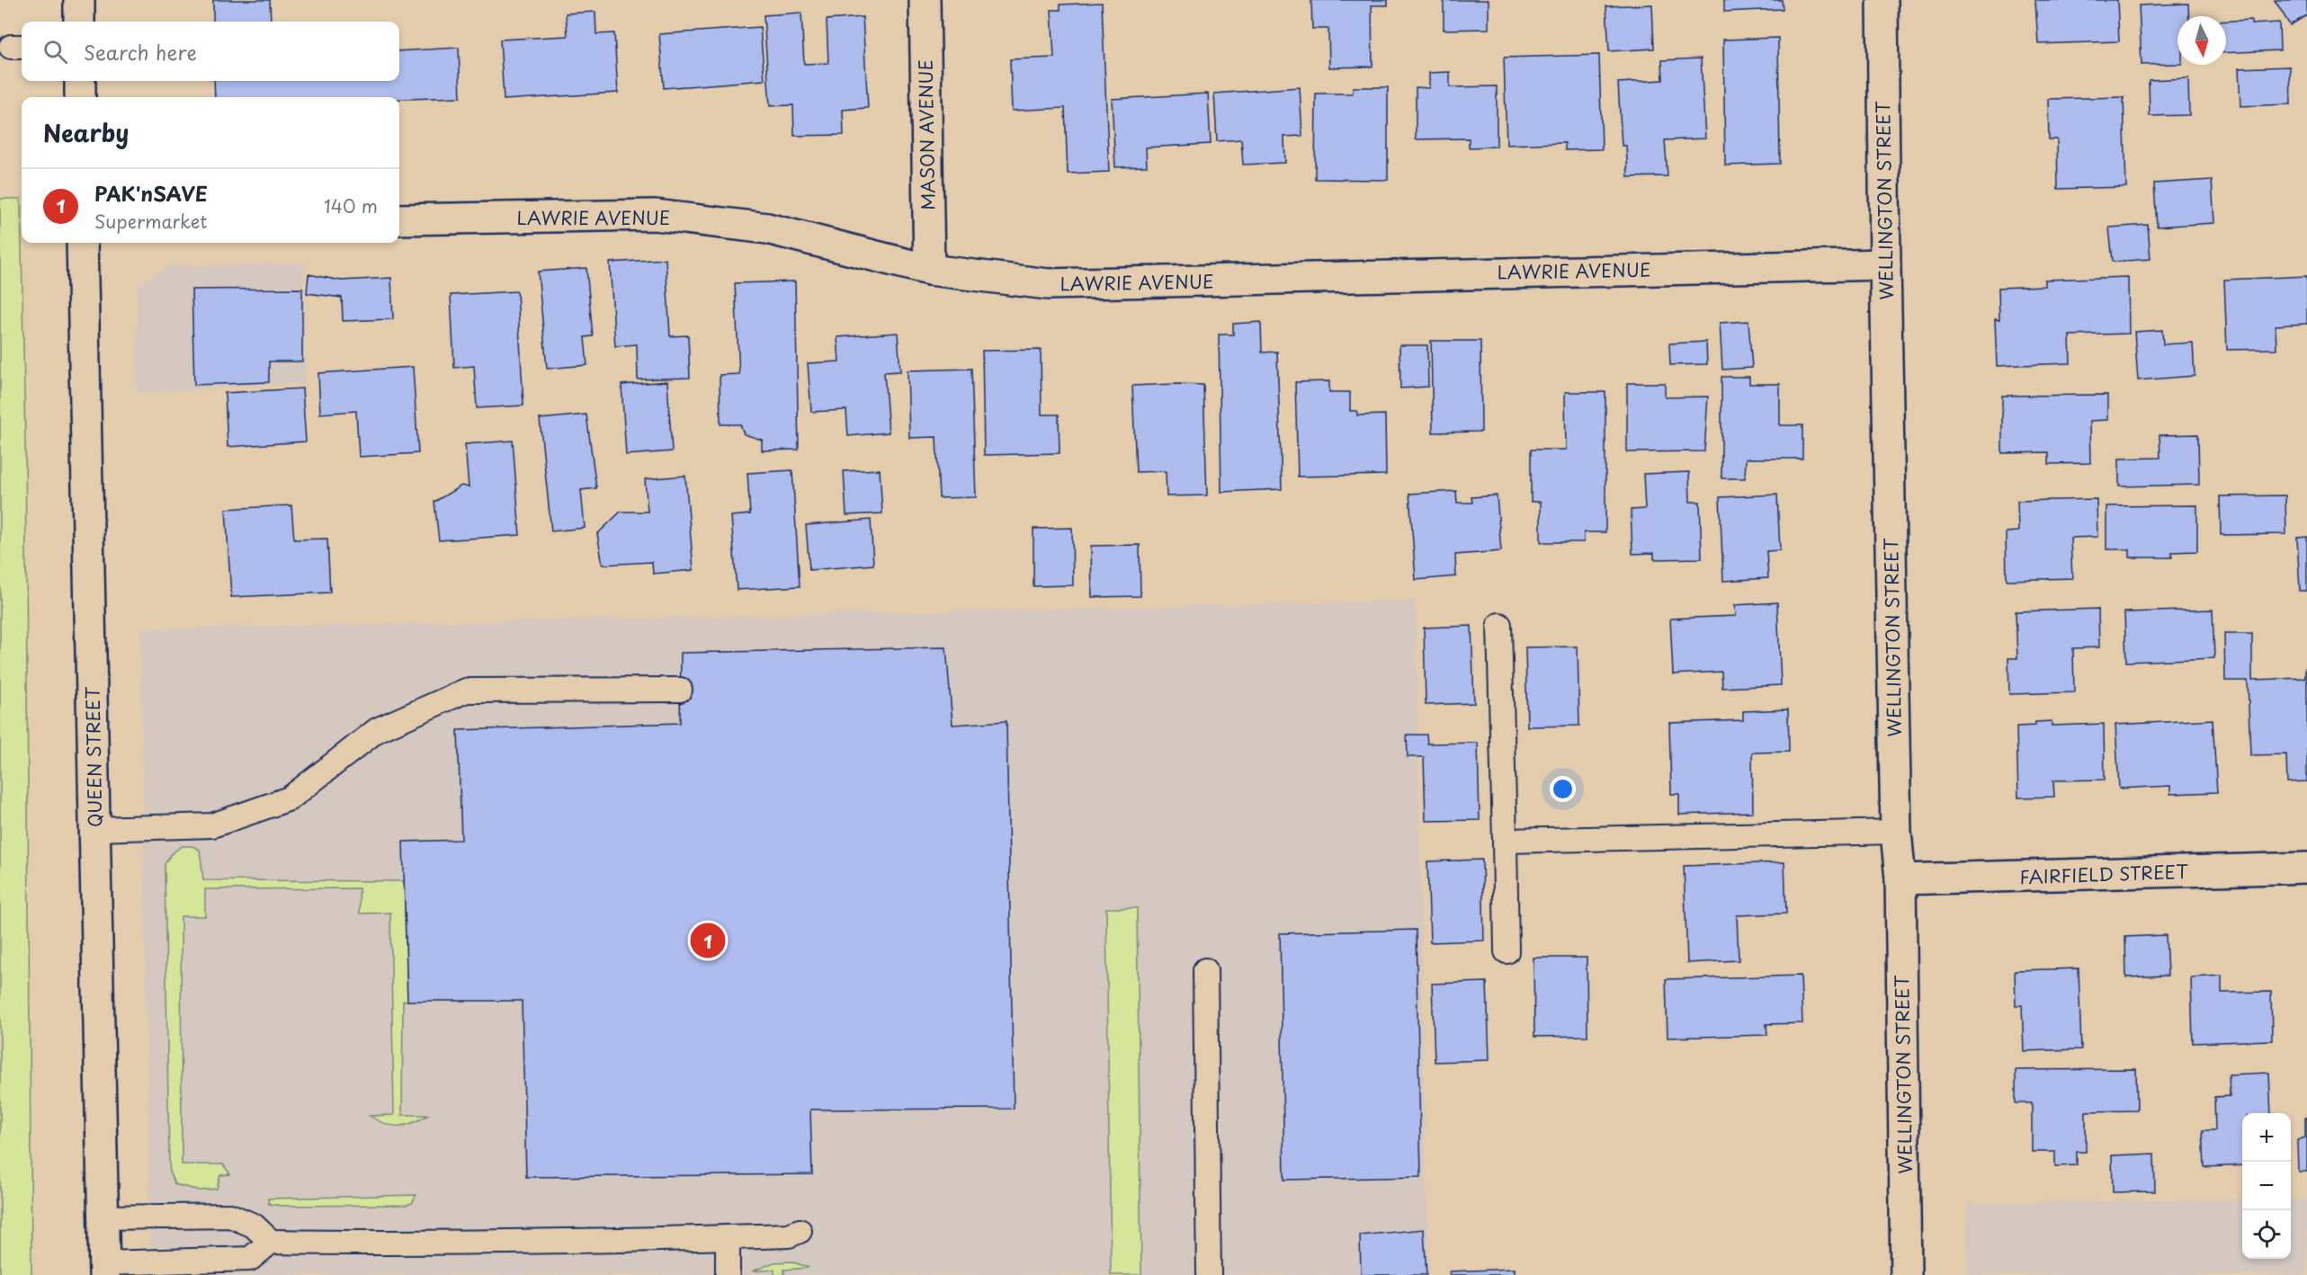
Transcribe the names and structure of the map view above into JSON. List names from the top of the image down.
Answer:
{
  "streets": {
    "street": [
      "MASON AVENUE",
      "WELLINGTON STREET",
      "LAWRIE AVENUE",
      "QUEEN STREET",
      "FAIRFIELD STREET"
    ]
  },
  "crossings": [
    ["MASON AVENUE", "LAWRIE AVENUE"],
    ["WELLINGTON STREET", "LAWRIE AVENUE"],
    ["WELLINGTON STREET", "FAIRFIELD STREET"]
  ],
  "north": "bottom",
  "page": {
    "search": "Search here",
    "heading": "Nearby",
    "list": [
      {
        "mark": "1",
        "name": "PAK'nSAVE",
        "note": "Supermarket",
        "value": "140 m"
      }
    ],
    "pins": "1",
    "map_buttons": ["+", "−"]
  }
}
